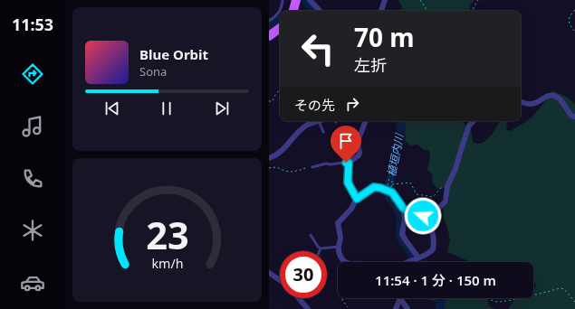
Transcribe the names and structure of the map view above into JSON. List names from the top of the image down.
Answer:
{
  "water": ["植垣内川"],
  "page": {
    "tabs": "11:53",
    "turn": ["70 m", "左折"],
    "song": ["Blue Orbit", "Sona"],
    "then": "その先",
    "limit": "30",
    "trip": "11:54 · 1 分 · 150 m",
    "gauge": ["23", "km/h"]
  }
}
